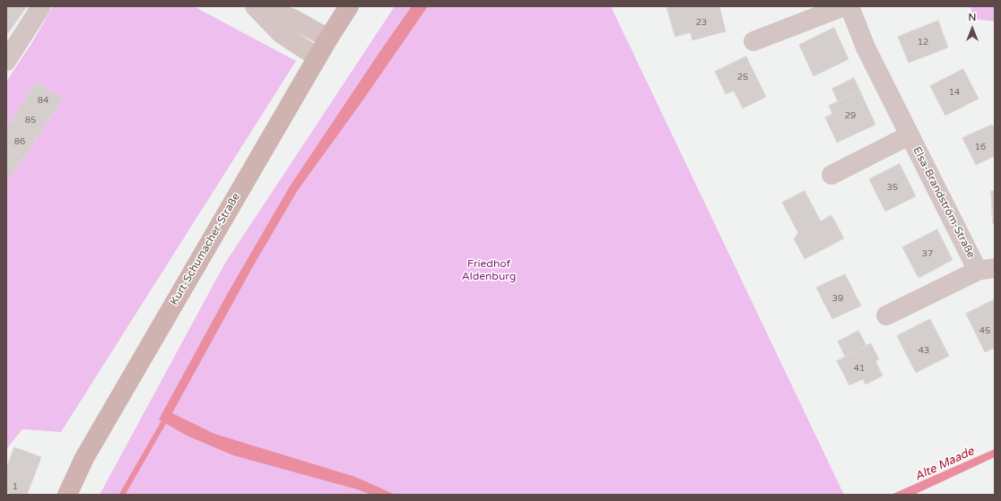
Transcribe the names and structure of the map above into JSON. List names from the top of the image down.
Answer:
{
  "streets": {
    "main road": ["Kurt-Schumacher-Straße"],
    "street": ["Elsa-Brandström-Straße"]
  },
  "water": ["Alte Maade"],
  "parks": ["Friedhof Aldenburg"],
  "house_numbers": [
    "23",
    "12",
    "25",
    "14",
    "84",
    "29",
    "85",
    "86",
    "16",
    "35",
    "37",
    "39",
    "45",
    "43",
    "41",
    "1"
  ],
  "north": "top"
}
